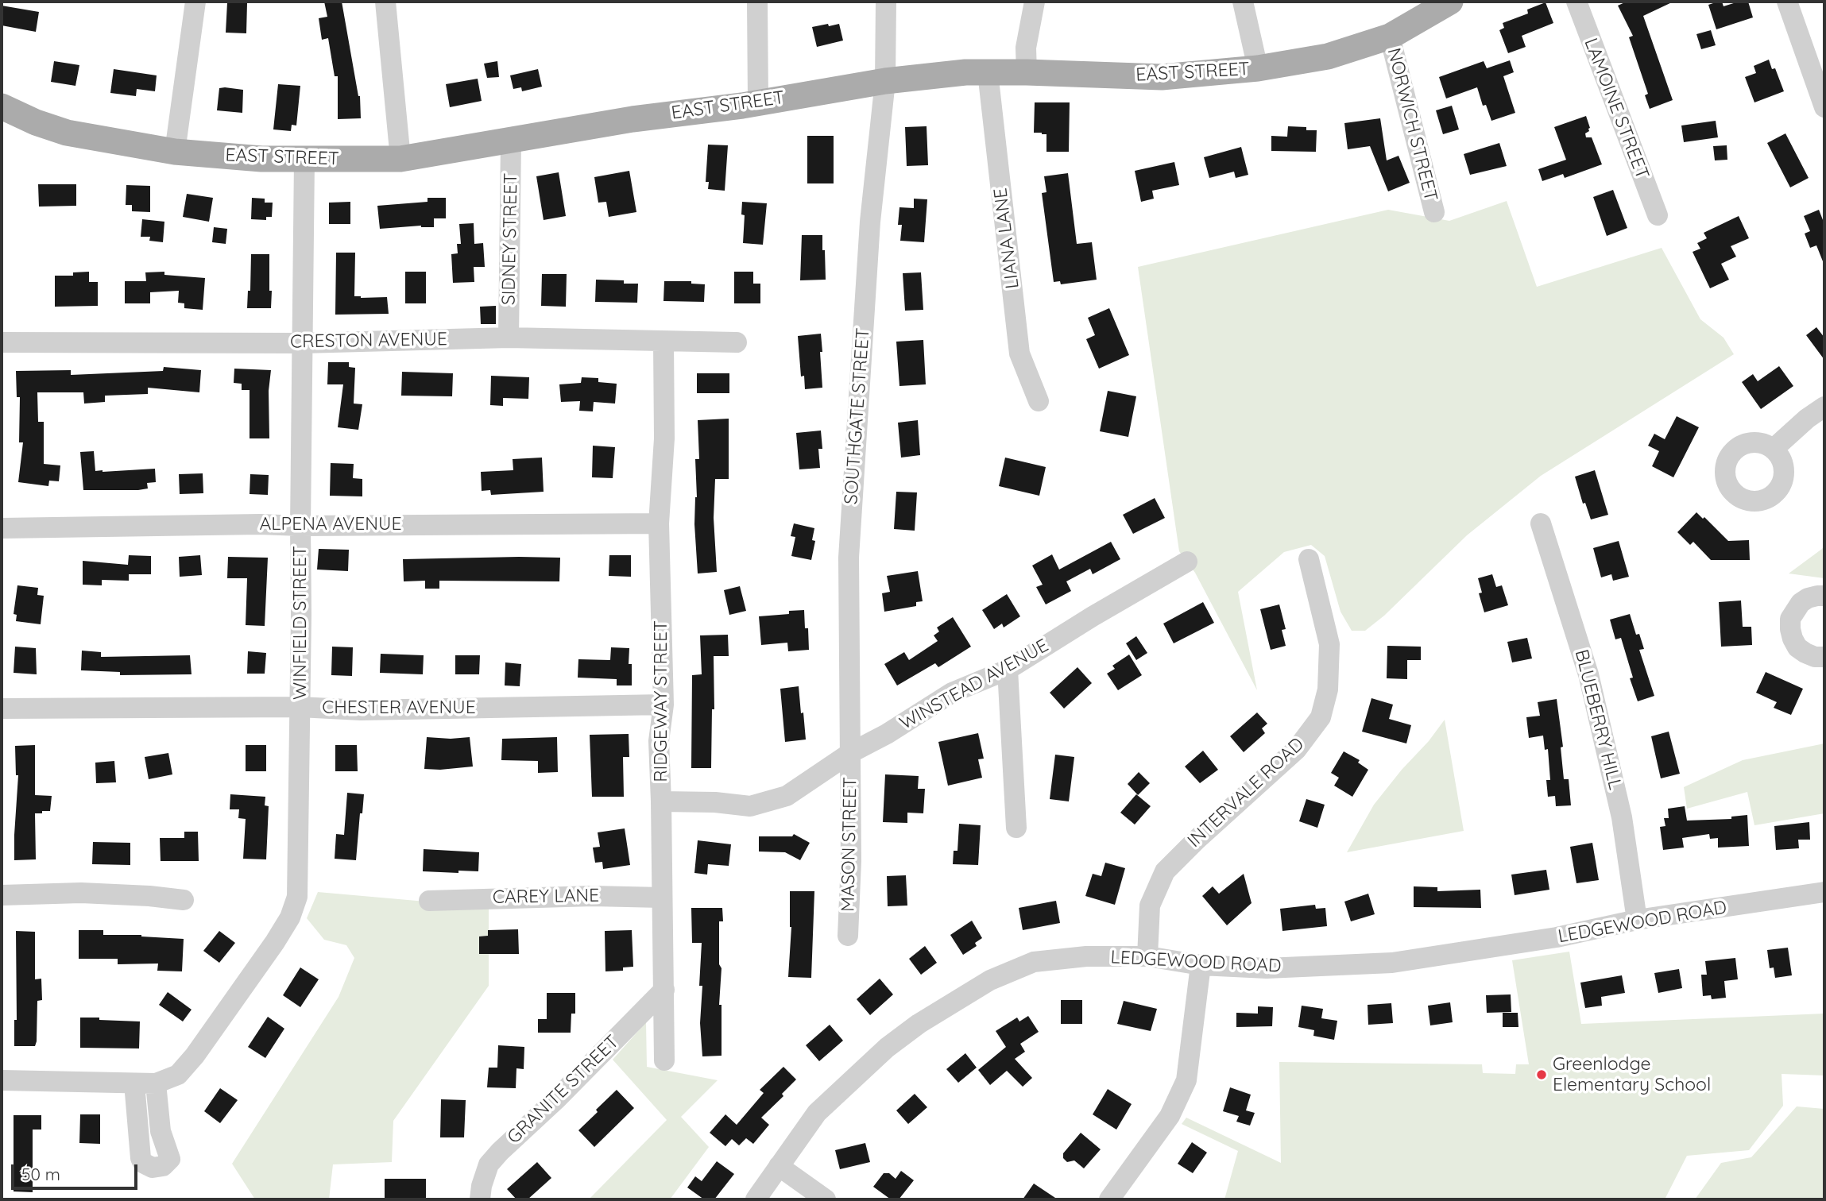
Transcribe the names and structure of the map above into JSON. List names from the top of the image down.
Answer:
{
  "streets": {
    "main road": ["EAST STREET"],
    "street": [
      "LAMOINE STREET",
      "NORWICH STREET",
      "LIANA LANE",
      "SIDNEY STREET",
      "CRESTON AVENUE",
      "SOUTHGATE STREET",
      "ALPENA AVENUE",
      "WINFIELD STREET",
      "WINSTEAD AVENUE",
      "RIDGEWAY STREET",
      "CHESTER AVENUE",
      "BLUEBERRY HILL",
      "INTERVALE ROAD",
      "MASON STREET",
      "CAREY LANE",
      "LEDGEWOOD ROAD",
      "GRANITE STREET"
    ]
  },
  "crossings": [
    ["EAST STREET", "NORWICH STREET"],
    ["EAST STREET", "LIANA LANE"],
    ["EAST STREET", "SIDNEY STREET"],
    ["EAST STREET", "SOUTHGATE STREET"],
    ["EAST STREET", "WINFIELD STREET"],
    ["SIDNEY STREET", "CRESTON AVENUE"],
    ["CRESTON AVENUE", "WINFIELD STREET"],
    ["CRESTON AVENUE", "RIDGEWAY STREET"],
    ["SOUTHGATE STREET", "WINSTEAD AVENUE"],
    ["SOUTHGATE STREET", "MASON STREET"],
    ["ALPENA AVENUE", "WINFIELD STREET"],
    ["ALPENA AVENUE", "RIDGEWAY STREET"],
    ["WINFIELD STREET", "CHESTER AVENUE"],
    ["WINSTEAD AVENUE", "RIDGEWAY STREET"],
    ["WINSTEAD AVENUE", "MASON STREET"],
    ["RIDGEWAY STREET", "CHESTER AVENUE"],
    ["RIDGEWAY STREET", "CAREY LANE"],
    ["RIDGEWAY STREET", "GRANITE STREET"],
    ["BLUEBERRY HILL", "LEDGEWOOD ROAD"],
    ["INTERVALE ROAD", "LEDGEWOOD ROAD"]
  ],
  "places": ["Greenlodge Elementary School"],
  "scale_bar": "50 m"
}
